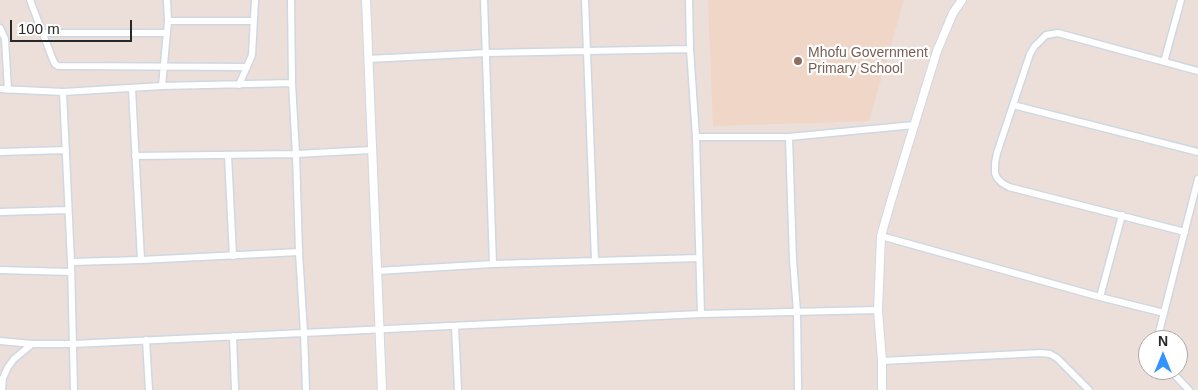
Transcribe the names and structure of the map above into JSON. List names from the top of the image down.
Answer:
{
  "places": ["Mhofu Government Primary School"],
  "scale_bar": "100 m",
  "north": "top"
}
